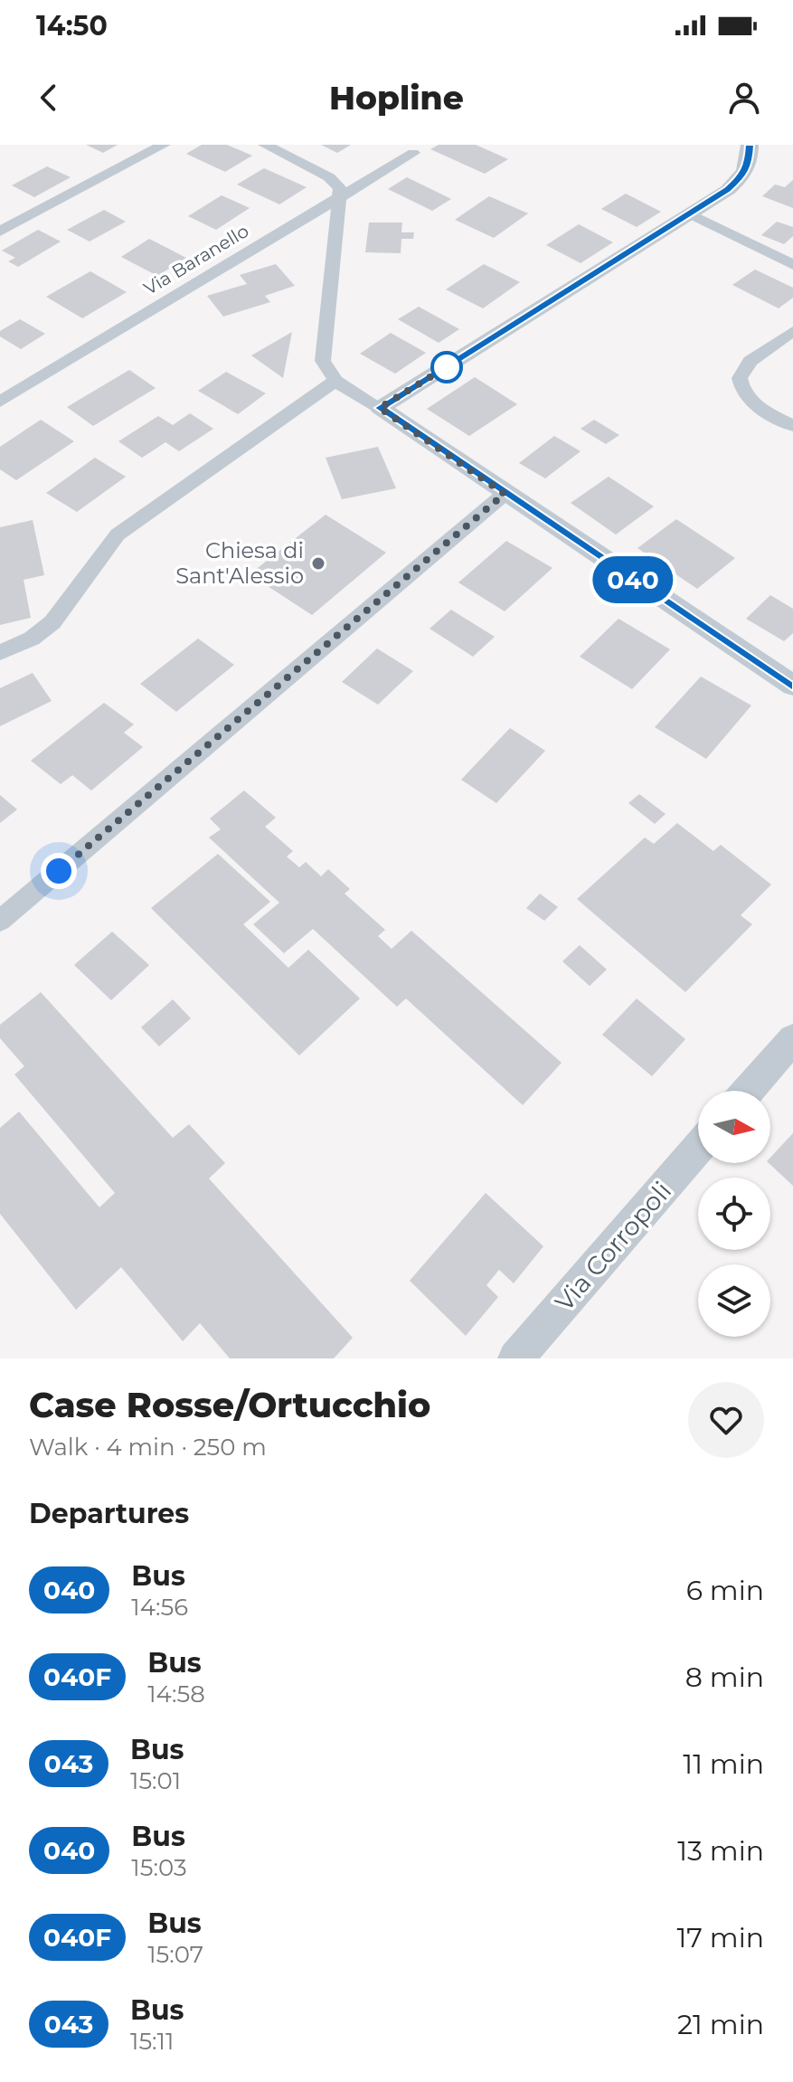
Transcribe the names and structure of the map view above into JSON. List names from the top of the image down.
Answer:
{
  "streets": {
    "street": ["Via Baranello", "Via Corropoli"]
  },
  "places": ["Chiesa di Sant'Alessio"],
  "lines": ["bus line 040"],
  "north": "right",
  "page": {
    "status": "14:50",
    "header": "Hopline",
    "on_map": "040",
    "heading": [
      ["Case Rosse/Ortucchio", "Walk · 4 min · 250 m"],
      "Departures"
    ],
    "list": [
      {
        "mark": "040",
        "name": "Bus",
        "note": "14:56",
        "value": "6 min"
      },
      {
        "mark": "040F",
        "name": "Bus",
        "note": "14:58",
        "value": "8 min"
      },
      {
        "mark": "043",
        "name": "Bus",
        "note": "15:01",
        "value": "11 min"
      },
      {
        "mark": "040",
        "name": "Bus",
        "note": "15:03",
        "value": "13 min"
      },
      {
        "mark": "040F",
        "name": "Bus",
        "note": "15:07",
        "value": "17 min"
      },
      {
        "mark": "043",
        "name": "Bus",
        "note": "15:11",
        "value": "21 min"
      }
    ]
  }
}
